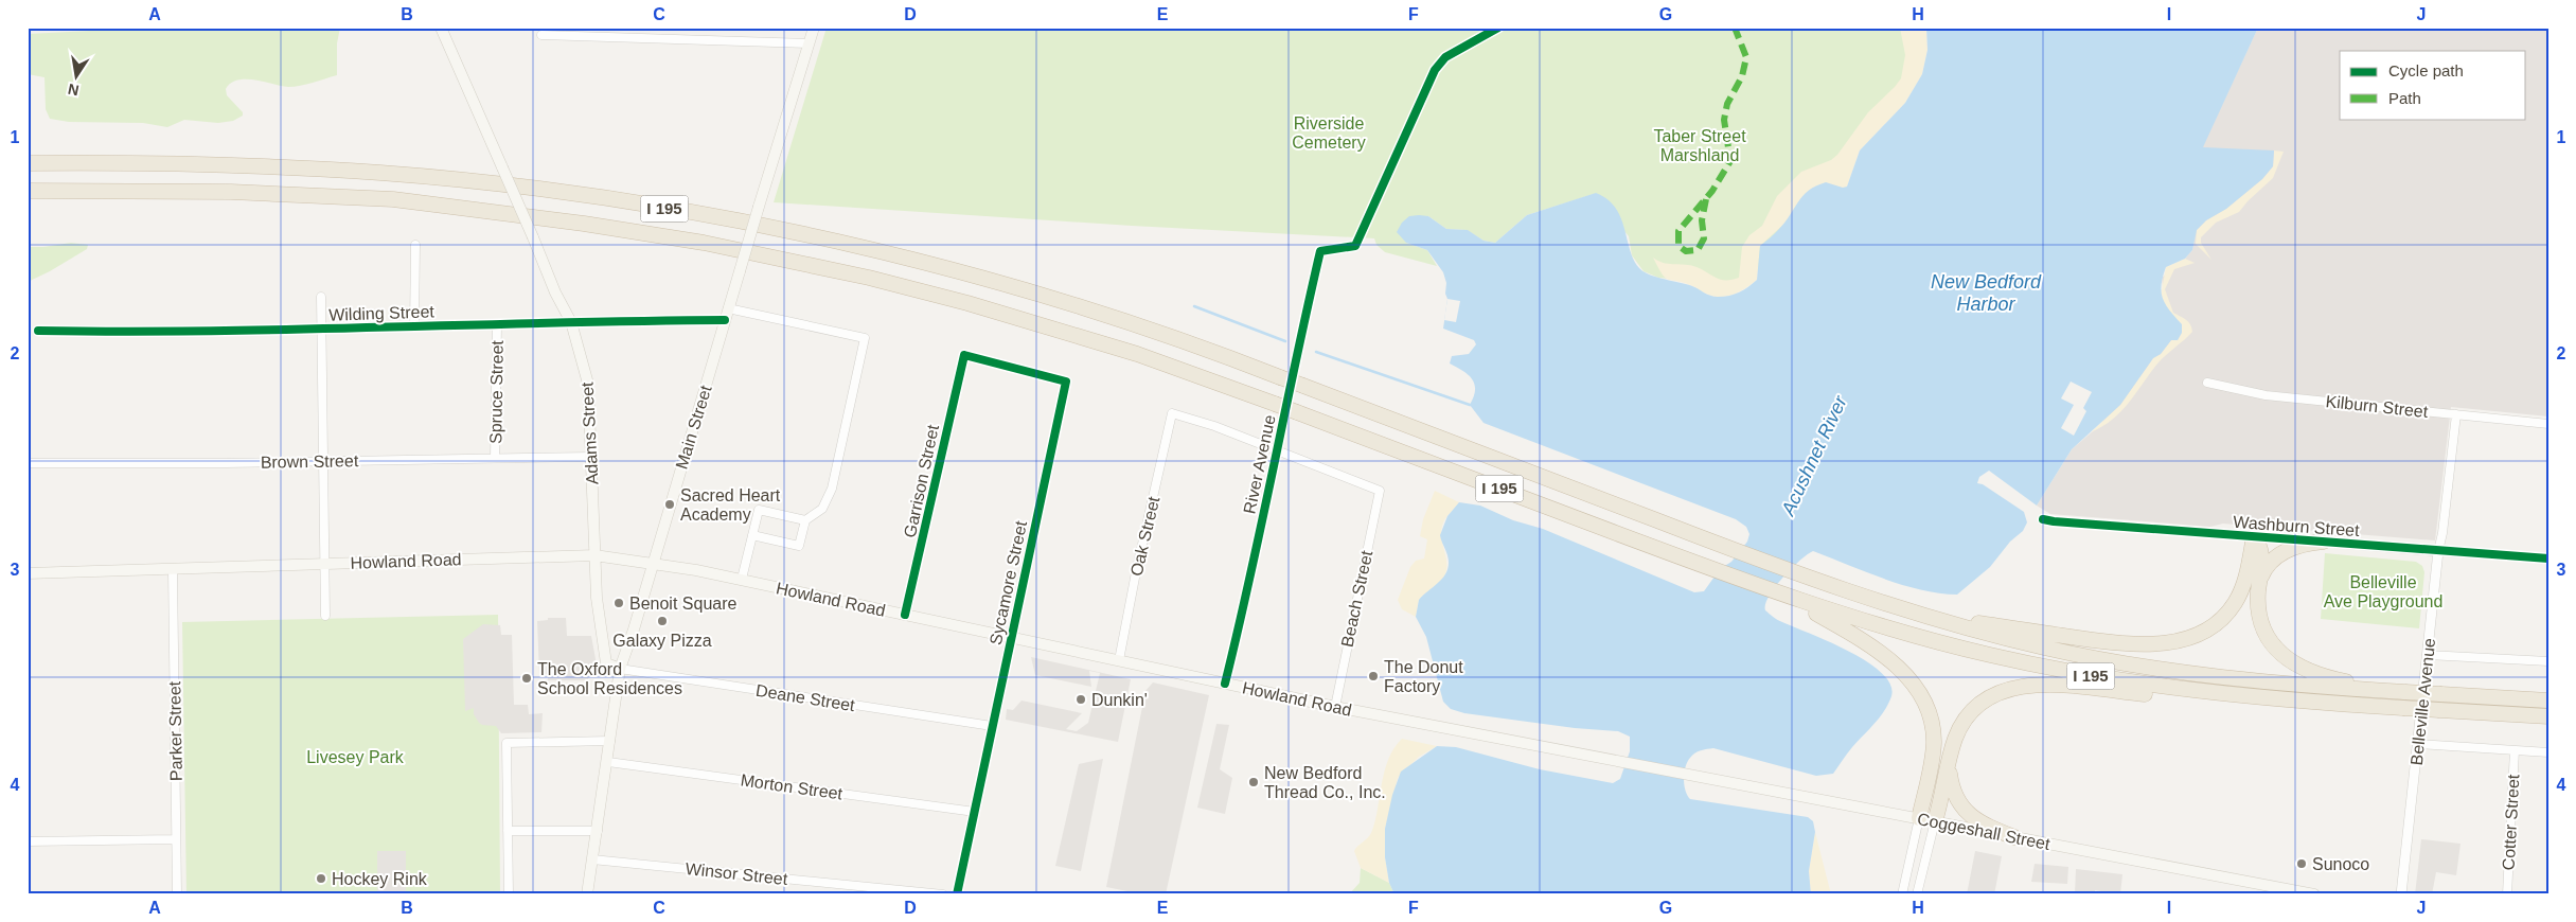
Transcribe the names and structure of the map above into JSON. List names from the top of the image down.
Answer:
{
  "streets": {
    "highway": ["I 195"],
    "main road": [
      "Main Street",
      "Adams Street",
      "Howland Road",
      "Coggeshall Street"
    ],
    "street": [
      "Wilding Street",
      "Spruce Street",
      "Kilburn Street",
      "Brown Street",
      "River Avenue",
      "Garrison Street",
      "Washburn Street",
      "Oak Street",
      "Sycamore Street",
      "Beach Street",
      "Deane Street",
      "Belleville Avenue",
      "Parker Street",
      "Morton Street",
      "Cotter Street",
      "Winsor Street"
    ]
  },
  "crossings": [
    ["Wilding Street", "Spruce Street"],
    ["Wilding Street", "Main Street"],
    ["Wilding Street", "Adams Street"],
    ["Spruce Street", "Brown Street"],
    ["Kilburn Street", "Belleville Avenue"],
    ["Main Street", "Adams Street"],
    ["Main Street", "Howland Road"],
    ["Main Street", "Deane Street"],
    ["Main Street", "Morton Street"],
    ["Main Street", "Winsor Street"],
    ["Adams Street", "Brown Street"],
    ["Adams Street", "Howland Road"],
    ["Adams Street", "Deane Street"],
    ["River Avenue", "Oak Street"],
    ["River Avenue", "Howland Road"],
    ["River Avenue", "Beach Street"],
    ["Garrison Street", "Howland Road"],
    ["Garrison Street", "Sycamore Street"],
    ["Washburn Street", "Belleville Avenue"],
    ["Oak Street", "Howland Road"],
    ["Oak Street", "Beach Street"],
    ["Howland Road", "Sycamore Street"],
    ["Howland Road", "Beach Street"],
    ["Howland Road", "Parker Street"],
    ["Howland Road", "Coggeshall Street"],
    ["Sycamore Street", "Deane Street"],
    ["Sycamore Street", "Morton Street"]
  ],
  "water": ["New Bedford Harbor", "Acushnet River"],
  "parks": [
    "Riverside Cemetery",
    "Taber Street Marshland",
    "Belleville Ave Playground",
    "Livesey Park"
  ],
  "places": [
    "Sacred Heart Academy",
    "Benoit Square",
    "Galaxy Pizza",
    "The Donut Factory",
    "The Oxford School Residences",
    "Dunkin'",
    "New Bedford Thread Co., Inc.",
    "Sunoco",
    "Hockey Rink"
  ],
  "legend": ["Cycle path", "Path"],
  "north": "bottom",
  "grid": {
    "columns": [
      "A",
      "B",
      "C",
      "D",
      "E",
      "F",
      "G",
      "H",
      "I",
      "J"
    ],
    "rows": [
      "1",
      "2",
      "3",
      "4"
    ]
  }
}
